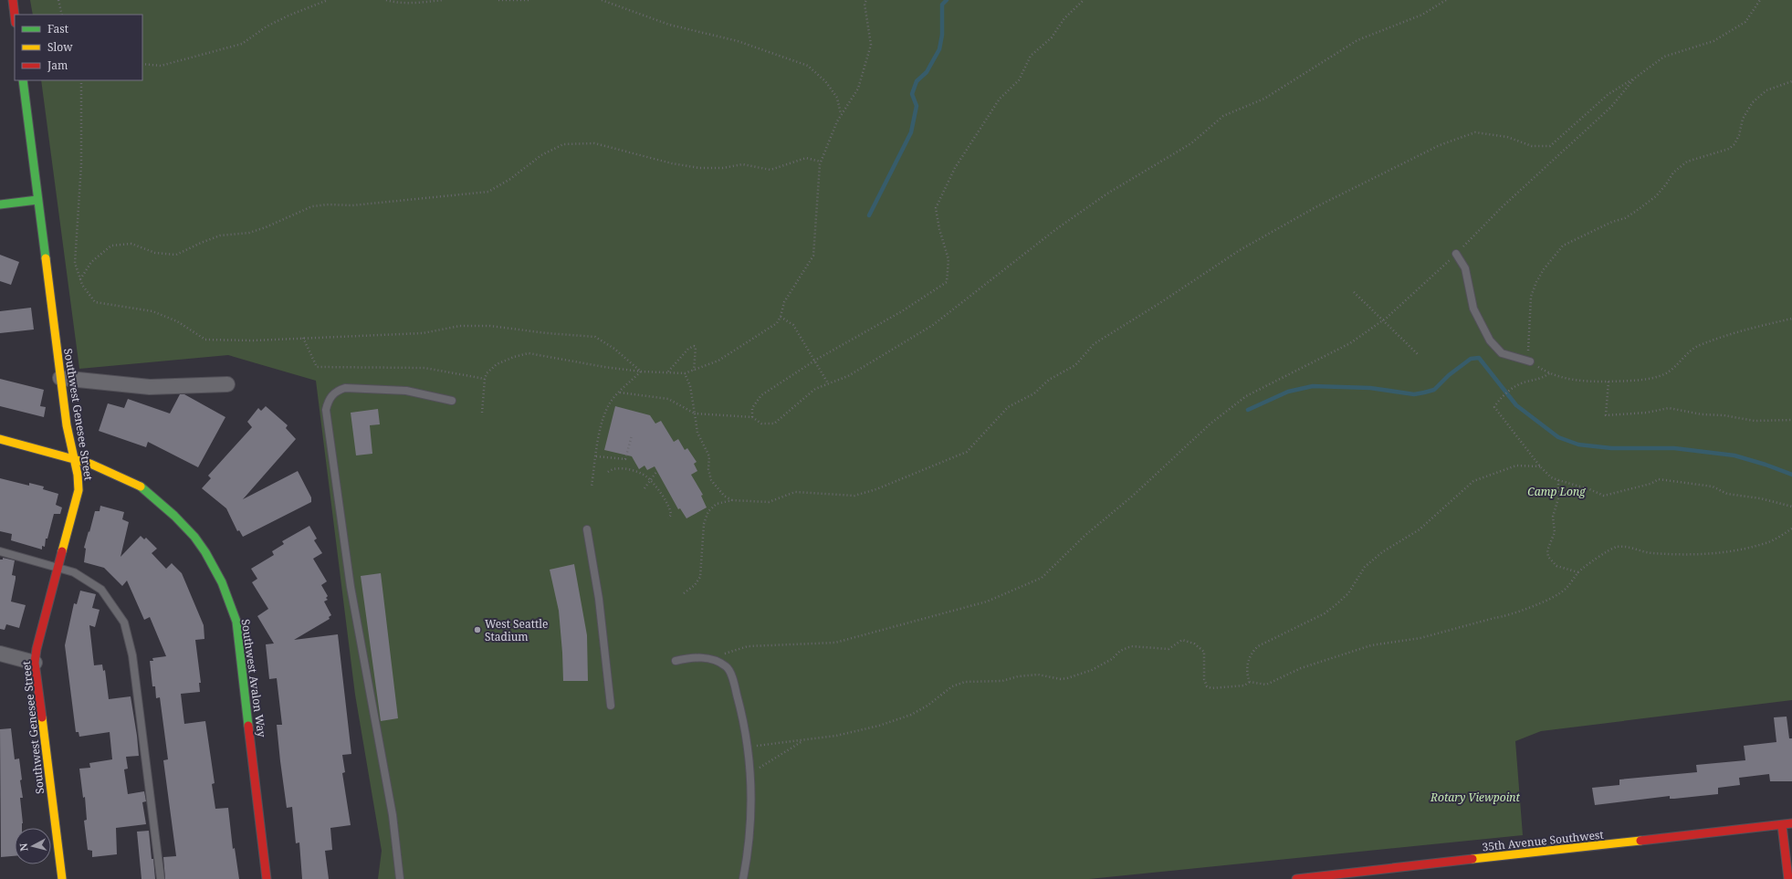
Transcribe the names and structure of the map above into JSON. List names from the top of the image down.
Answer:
{
  "streets": {
    "main road": ["Southwest Genesee Street", "Southwest Avalon Way", "35th Avenue Southwest"]
  },
  "crossings": [
    ["Southwest Genesee Street", "Southwest Avalon Way"]
  ],
  "parks": ["Camp Long", "Rotary Viewpoint"],
  "places": ["West Seattle Stadium"],
  "legend": ["Fast", "Slow", "Jam"],
  "north": "left"
}
